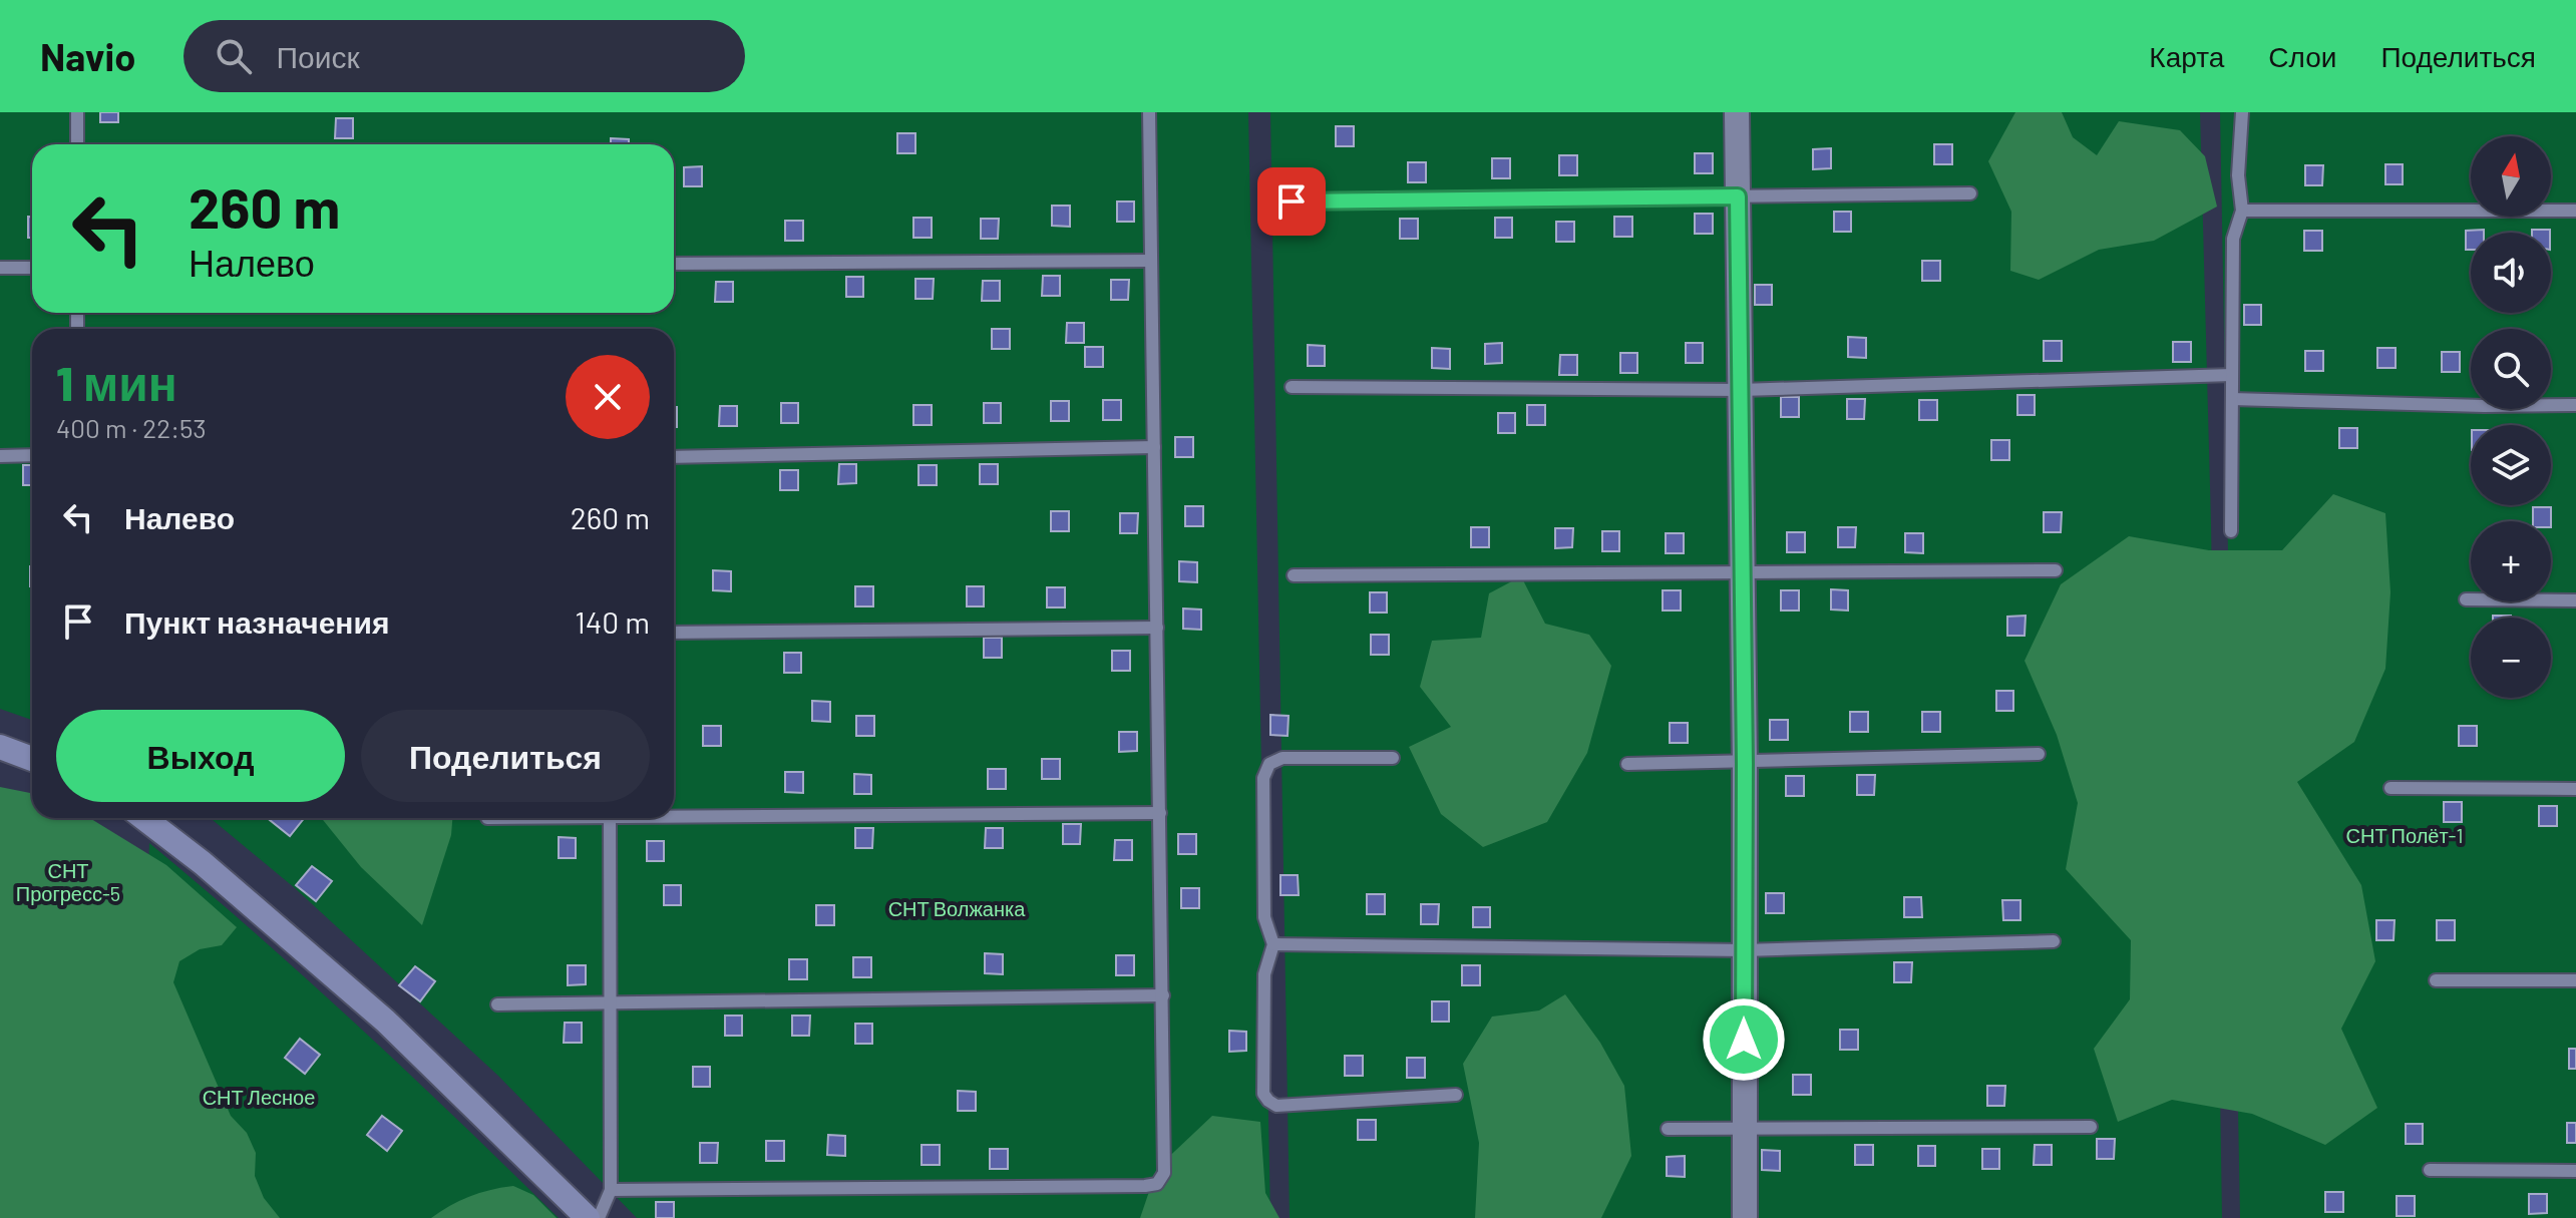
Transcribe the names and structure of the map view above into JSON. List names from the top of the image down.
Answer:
{
  "parks": [
    "СНТ Полёт-1",
    "СНТ Прогресс-5",
    "СНТ Волжанка",
    "СНТ Лесное"
  ],
  "north": "top",
  "page": {
    "header": "Navio",
    "search": "Поиск",
    "nav": ["Карта", "Слои", "Поделиться"],
    "map_buttons": ["+", "−"],
    "turn": ["260 m", "Налево"],
    "heading": ["1 мин", "400 m · 22:53"],
    "list": [
      {
        "name": "Налево",
        "value": "260 m"
      },
      {
        "name": "Пункт назначения",
        "value": "140 m"
      }
    ],
    "buttons": ["Выход", "Поделиться"]
  }
}
